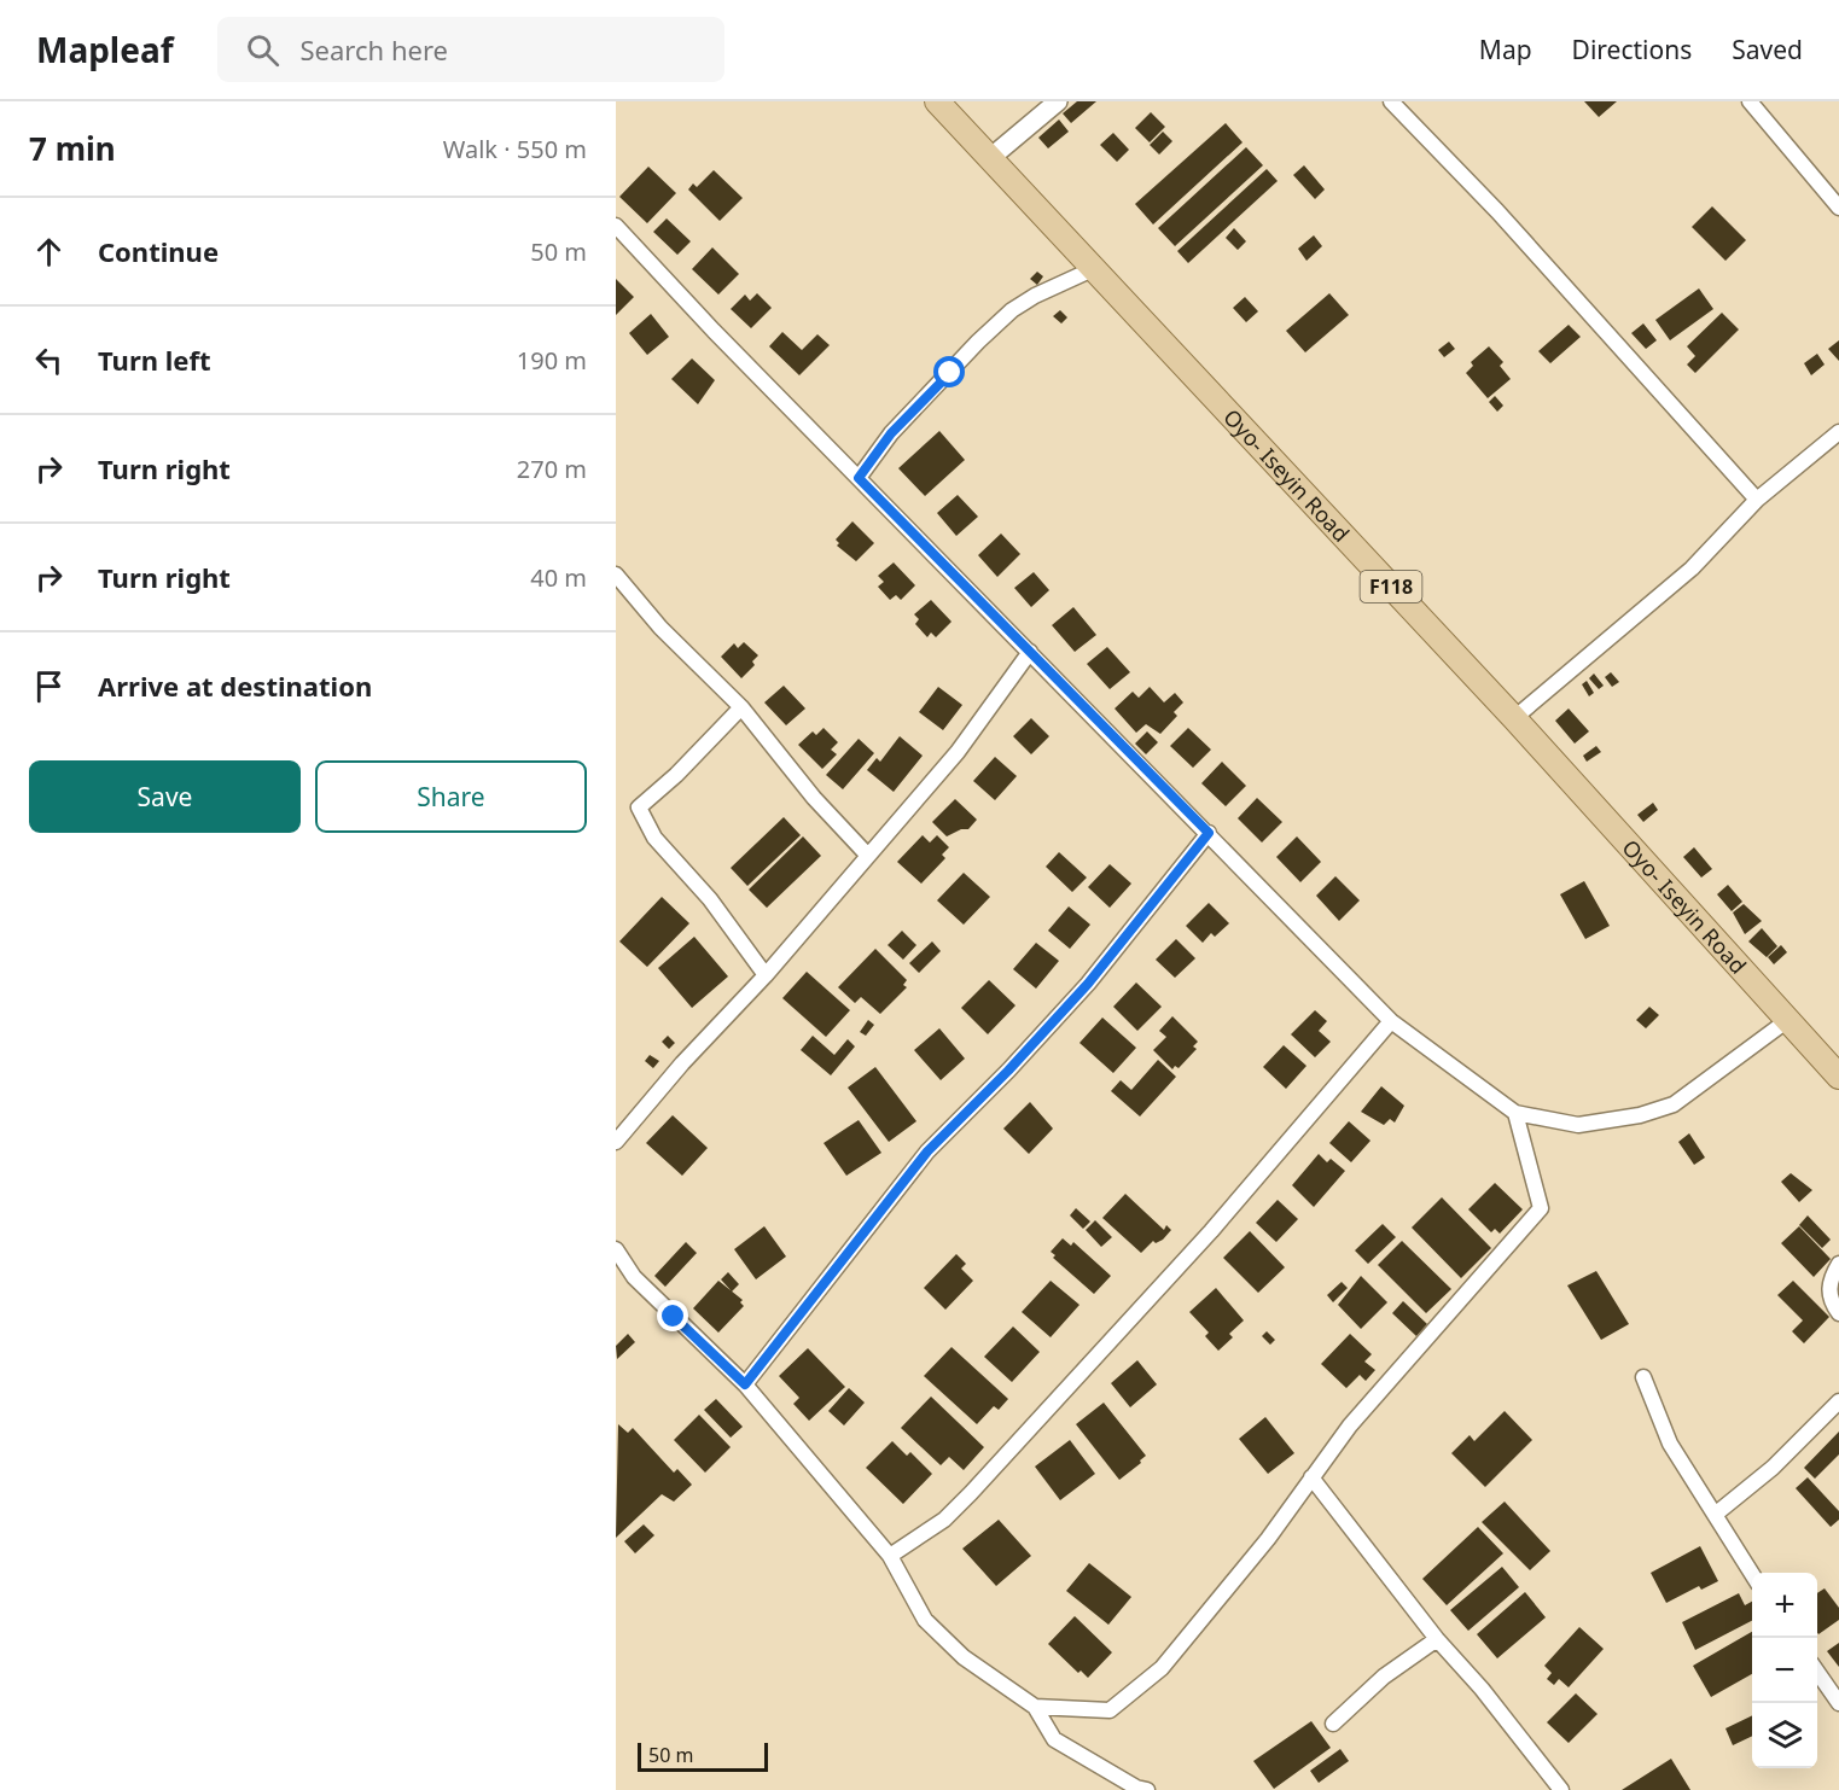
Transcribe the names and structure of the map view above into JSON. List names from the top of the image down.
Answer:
{
  "streets": {
    "main road": ["Oyo- Iseyin Road", "F118"]
  },
  "scale_bar": "50 m",
  "page": {
    "header": "Mapleaf",
    "search": "Search here",
    "nav": ["Map", "Directions", "Saved"],
    "heading": ["7 min", "Walk · 550 m"],
    "list": [
      ["Continue", "50 m"],
      ["Turn left", "190 m"],
      ["Turn right", "270 m"],
      ["Turn right", "40 m"],
      "Arrive at destination"
    ],
    "buttons": ["Save", "Share"],
    "map_buttons": ["+", "−"],
    "scale": "50 m"
  }
}
